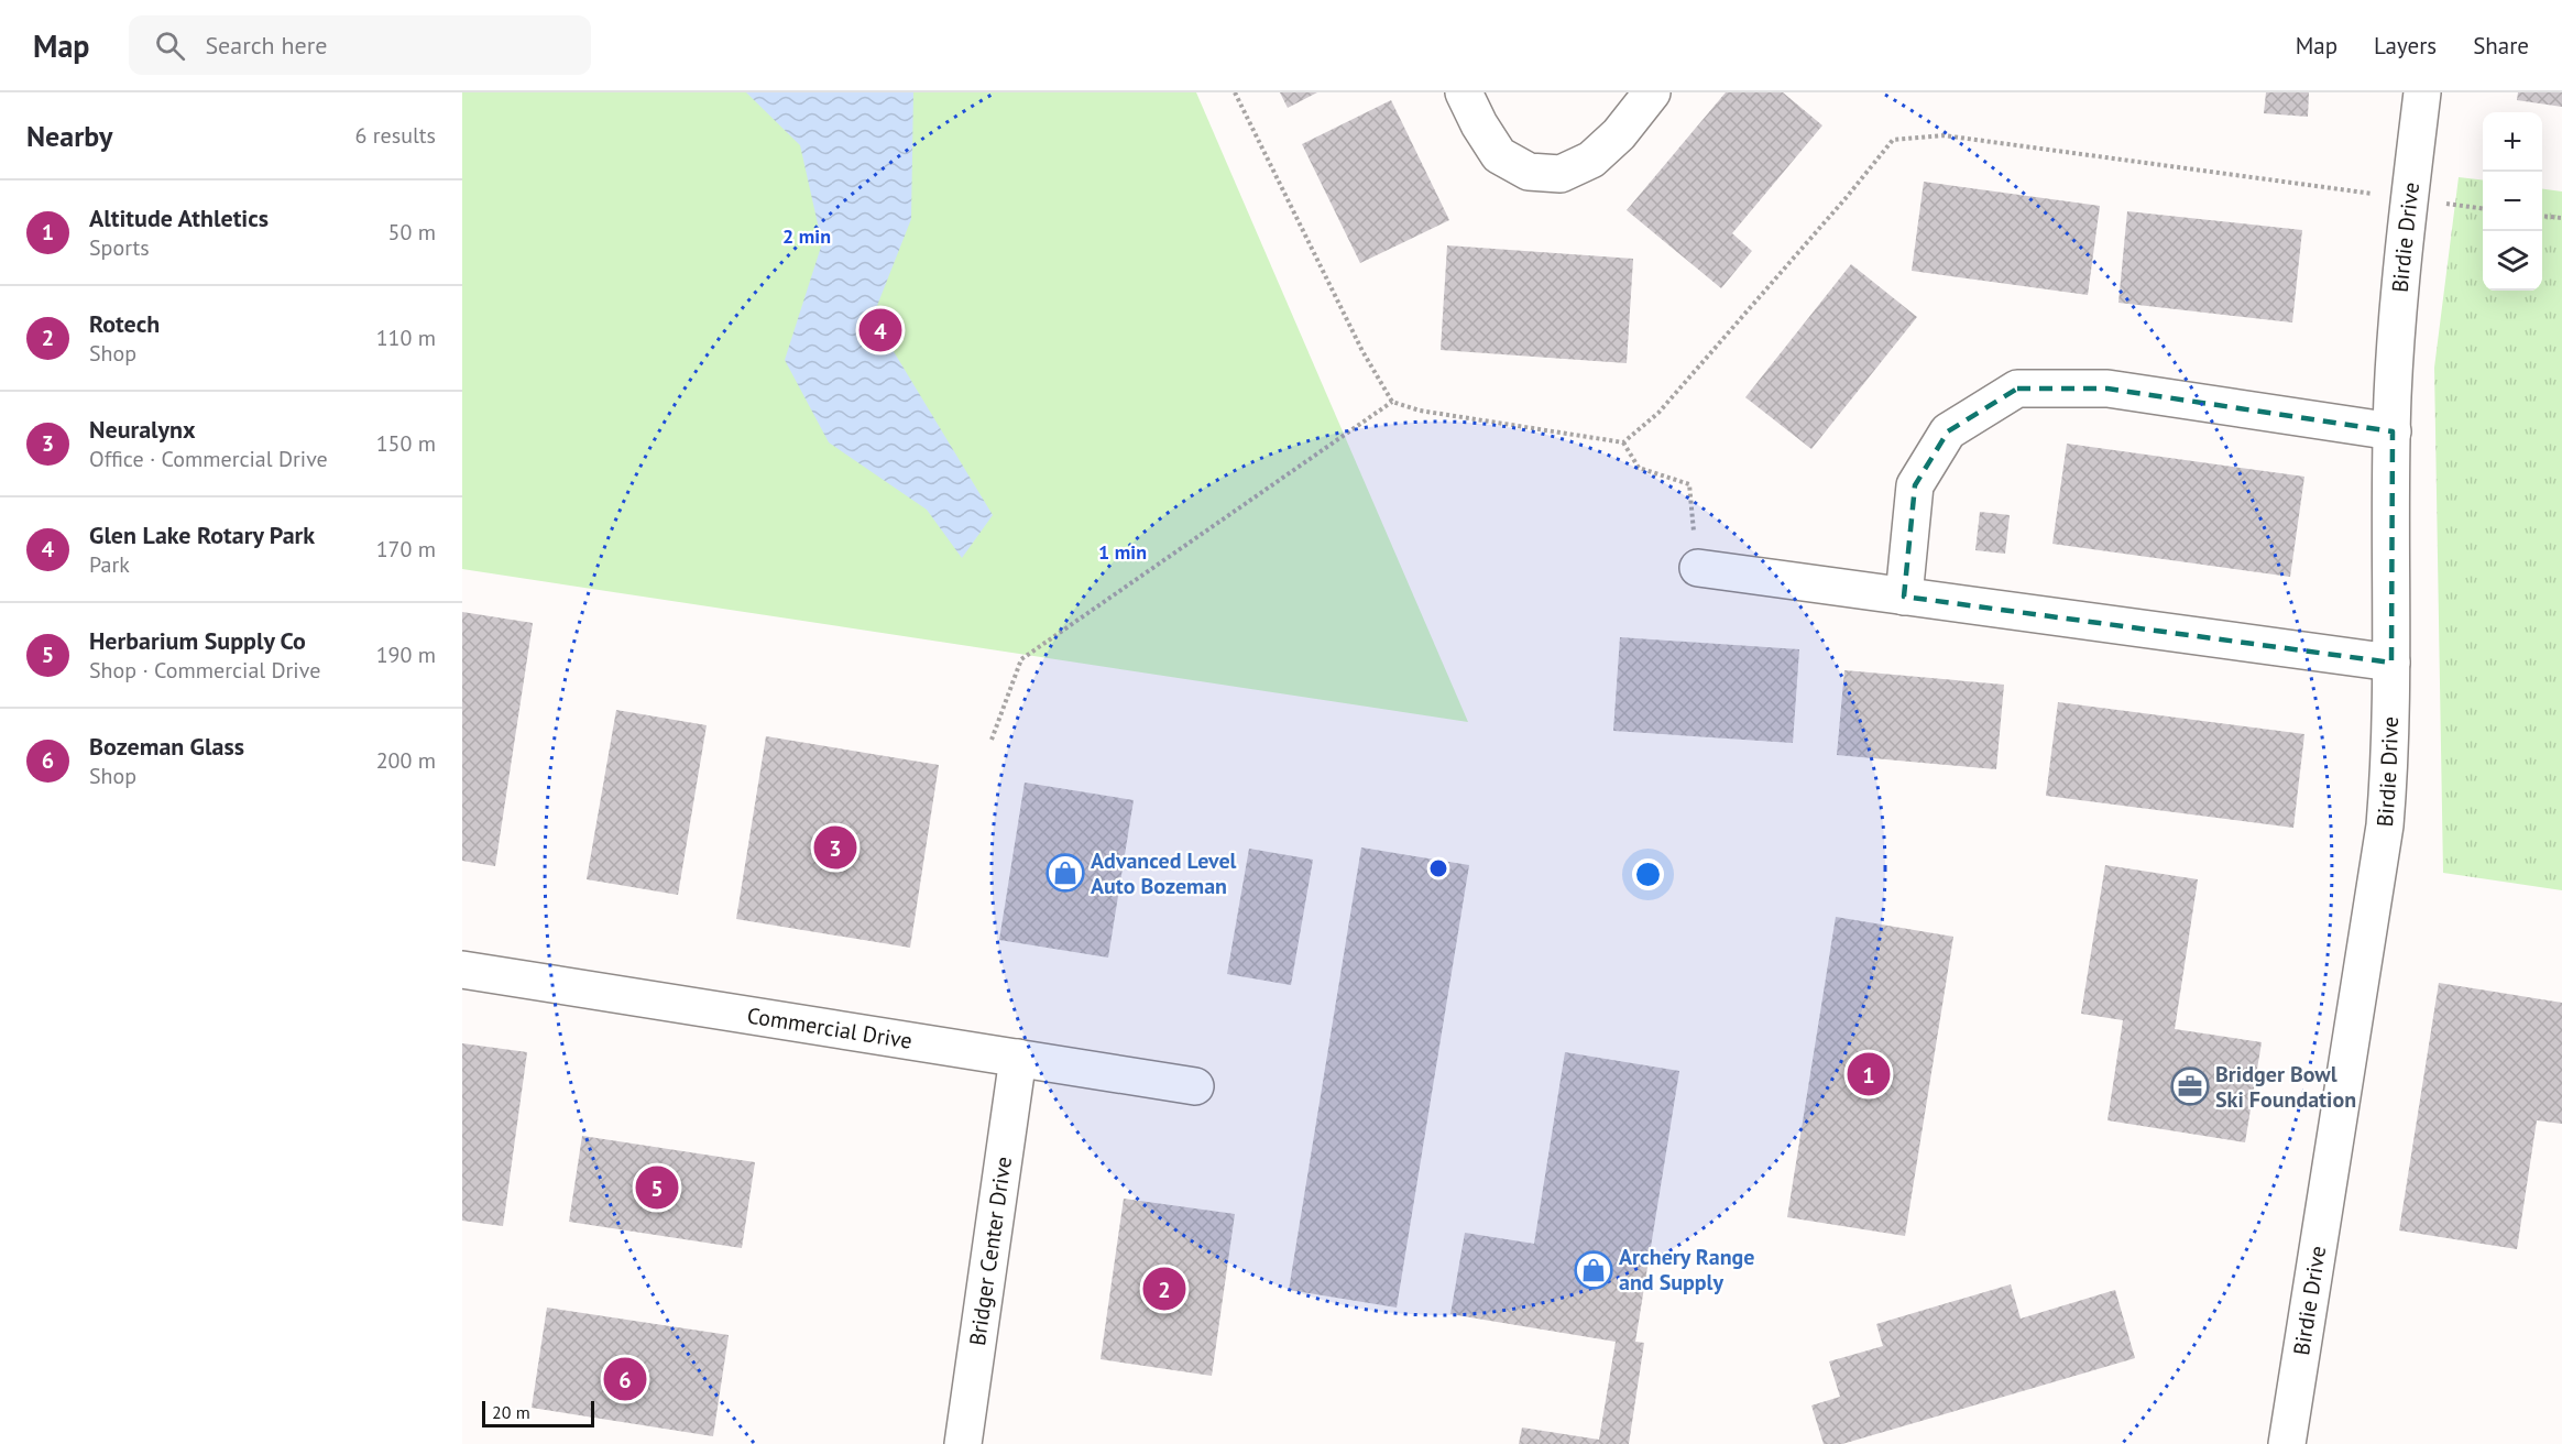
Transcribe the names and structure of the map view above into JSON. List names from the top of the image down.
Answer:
{
  "streets": {
    "street": ["Birdie Drive", "Commercial Drive", "Bridger Center Drive"]
  },
  "crossings": [
    ["Commercial Drive", "Bridger Center Drive"]
  ],
  "places": {
    "shop": ["Advanced Level Auto Bozeman", "Archery Range and Supply"],
    "office": ["Bridger Bowl Ski Foundation"]
  },
  "scale_bar": "20 m",
  "page": {
    "header": "Map",
    "search": "Search here",
    "nav": ["Map", "Layers", "Share"],
    "heading": ["Nearby", "6 results"],
    "map_buttons": ["+", "−"],
    "list": [
      {
        "mark": "1",
        "name": "Altitude Athletics",
        "note": "Sports",
        "value": "50 m"
      },
      {
        "mark": "2",
        "name": "Rotech",
        "note": "Shop",
        "value": "110 m"
      },
      {
        "mark": "3",
        "name": "Neuralynx",
        "note": "Office · Commercial Drive",
        "value": "150 m"
      },
      {
        "mark": "4",
        "name": "Glen Lake Rotary Park",
        "note": "Park",
        "value": "170 m"
      },
      {
        "mark": "5",
        "name": "Herbarium Supply Co",
        "note": "Shop · Commercial Drive",
        "value": "190 m"
      },
      {
        "mark": "6",
        "name": "Bozeman Glass",
        "note": "Shop",
        "value": "200 m"
      }
    ],
    "pins": [
      "4",
      "3",
      "1",
      "5",
      "2",
      "6"
    ],
    "scale": "20 m"
  },
  "rings": ["2 min", "1 min"]
}
